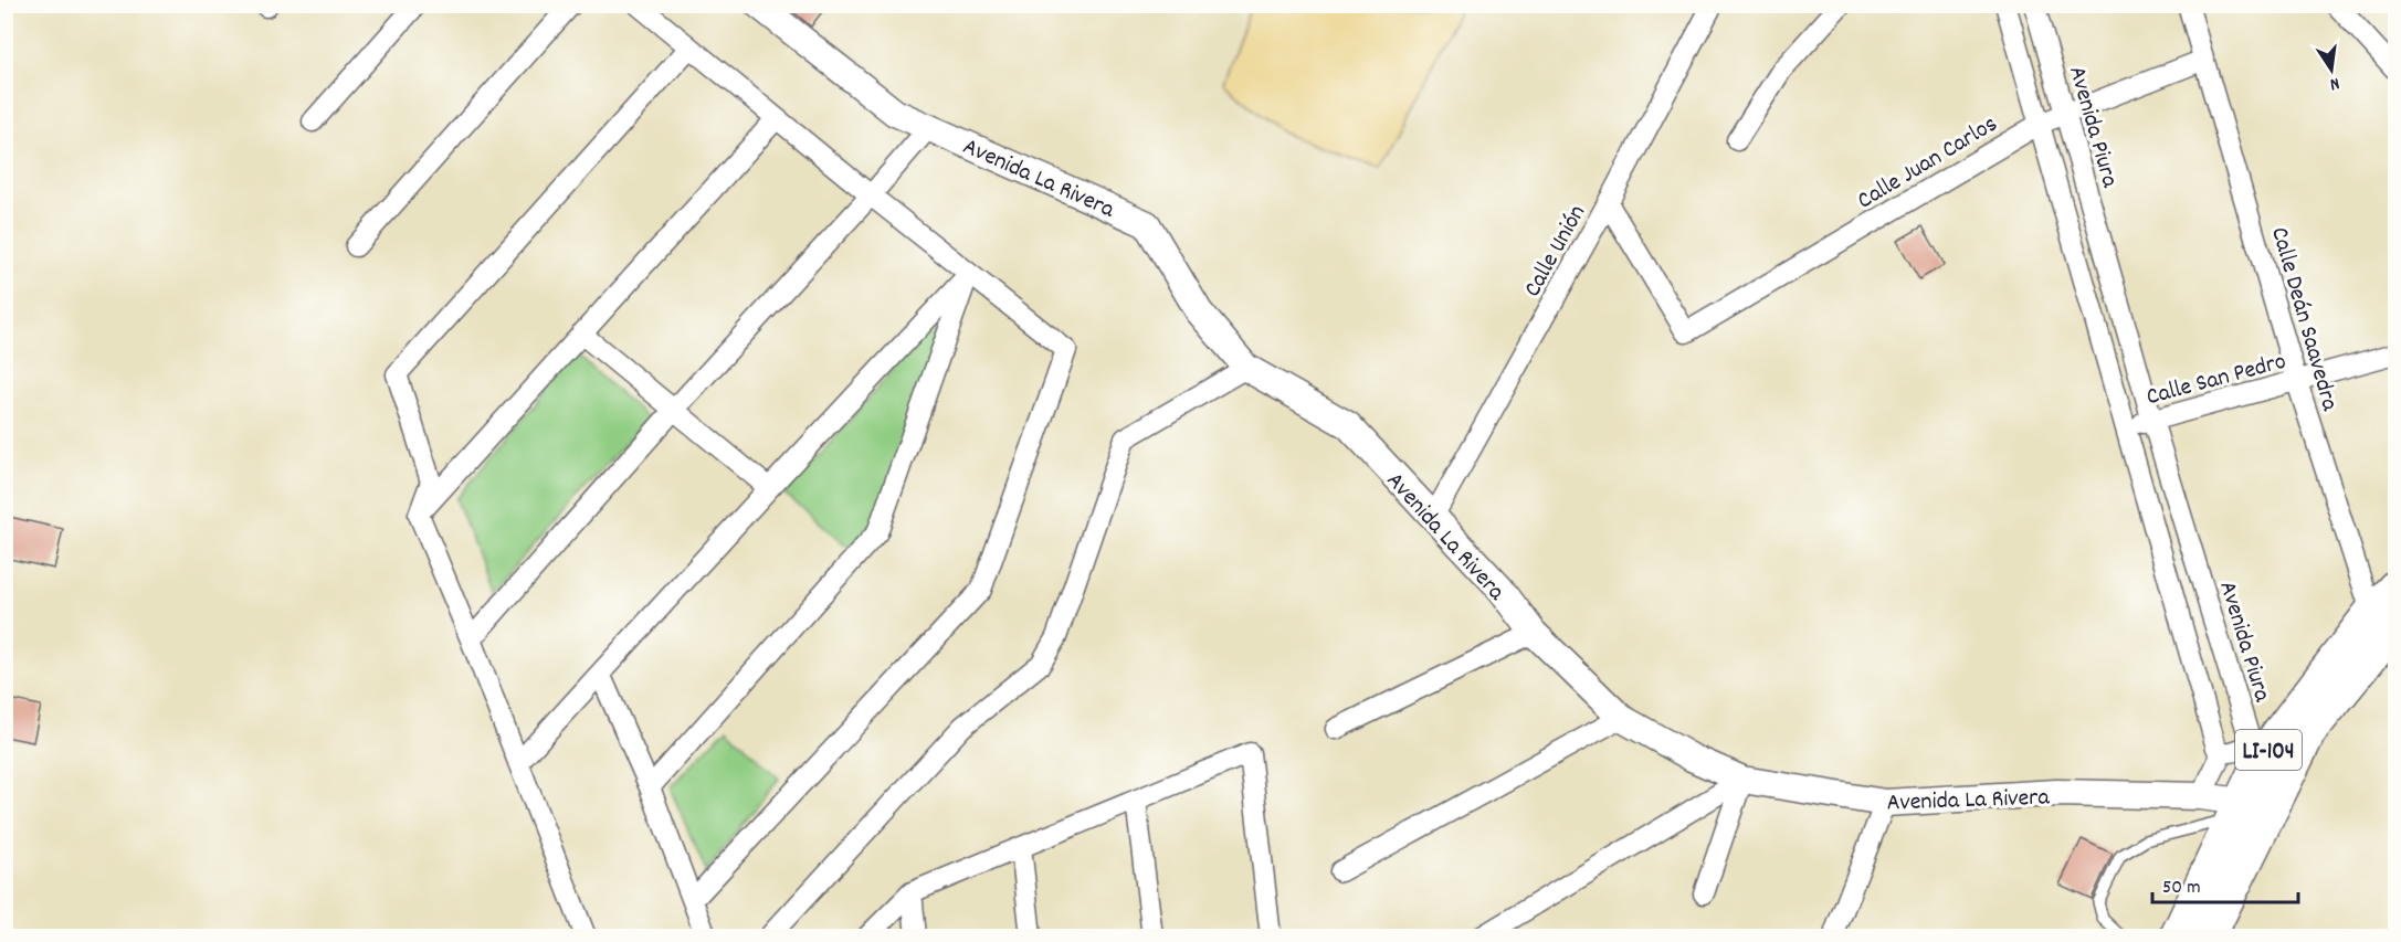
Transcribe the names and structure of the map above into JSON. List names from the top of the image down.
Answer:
{
  "streets": {
    "main road": ["LI-104"],
    "street": [
      "Avenida Piura",
      "Calle Juan Carlos",
      "Avenida La Rivera",
      "Calle Unión",
      "Calle Deán Saavedra",
      "Calle San Pedro"
    ]
  },
  "crossings": [
    ["Avenida Piura", "Calle Juan Carlos"],
    ["Avenida Piura", "Calle San Pedro"],
    ["Calle Juan Carlos", "Calle Unión"],
    ["Calle Juan Carlos", "Calle Deán Saavedra"],
    ["Avenida La Rivera", "Calle Unión"],
    ["Avenida La Rivera", "LI-104"],
    ["Calle Deán Saavedra", "Calle San Pedro"],
    ["Calle Deán Saavedra", "LI-104"]
  ],
  "scale_bar": "50 m",
  "north": "bottom"
}
